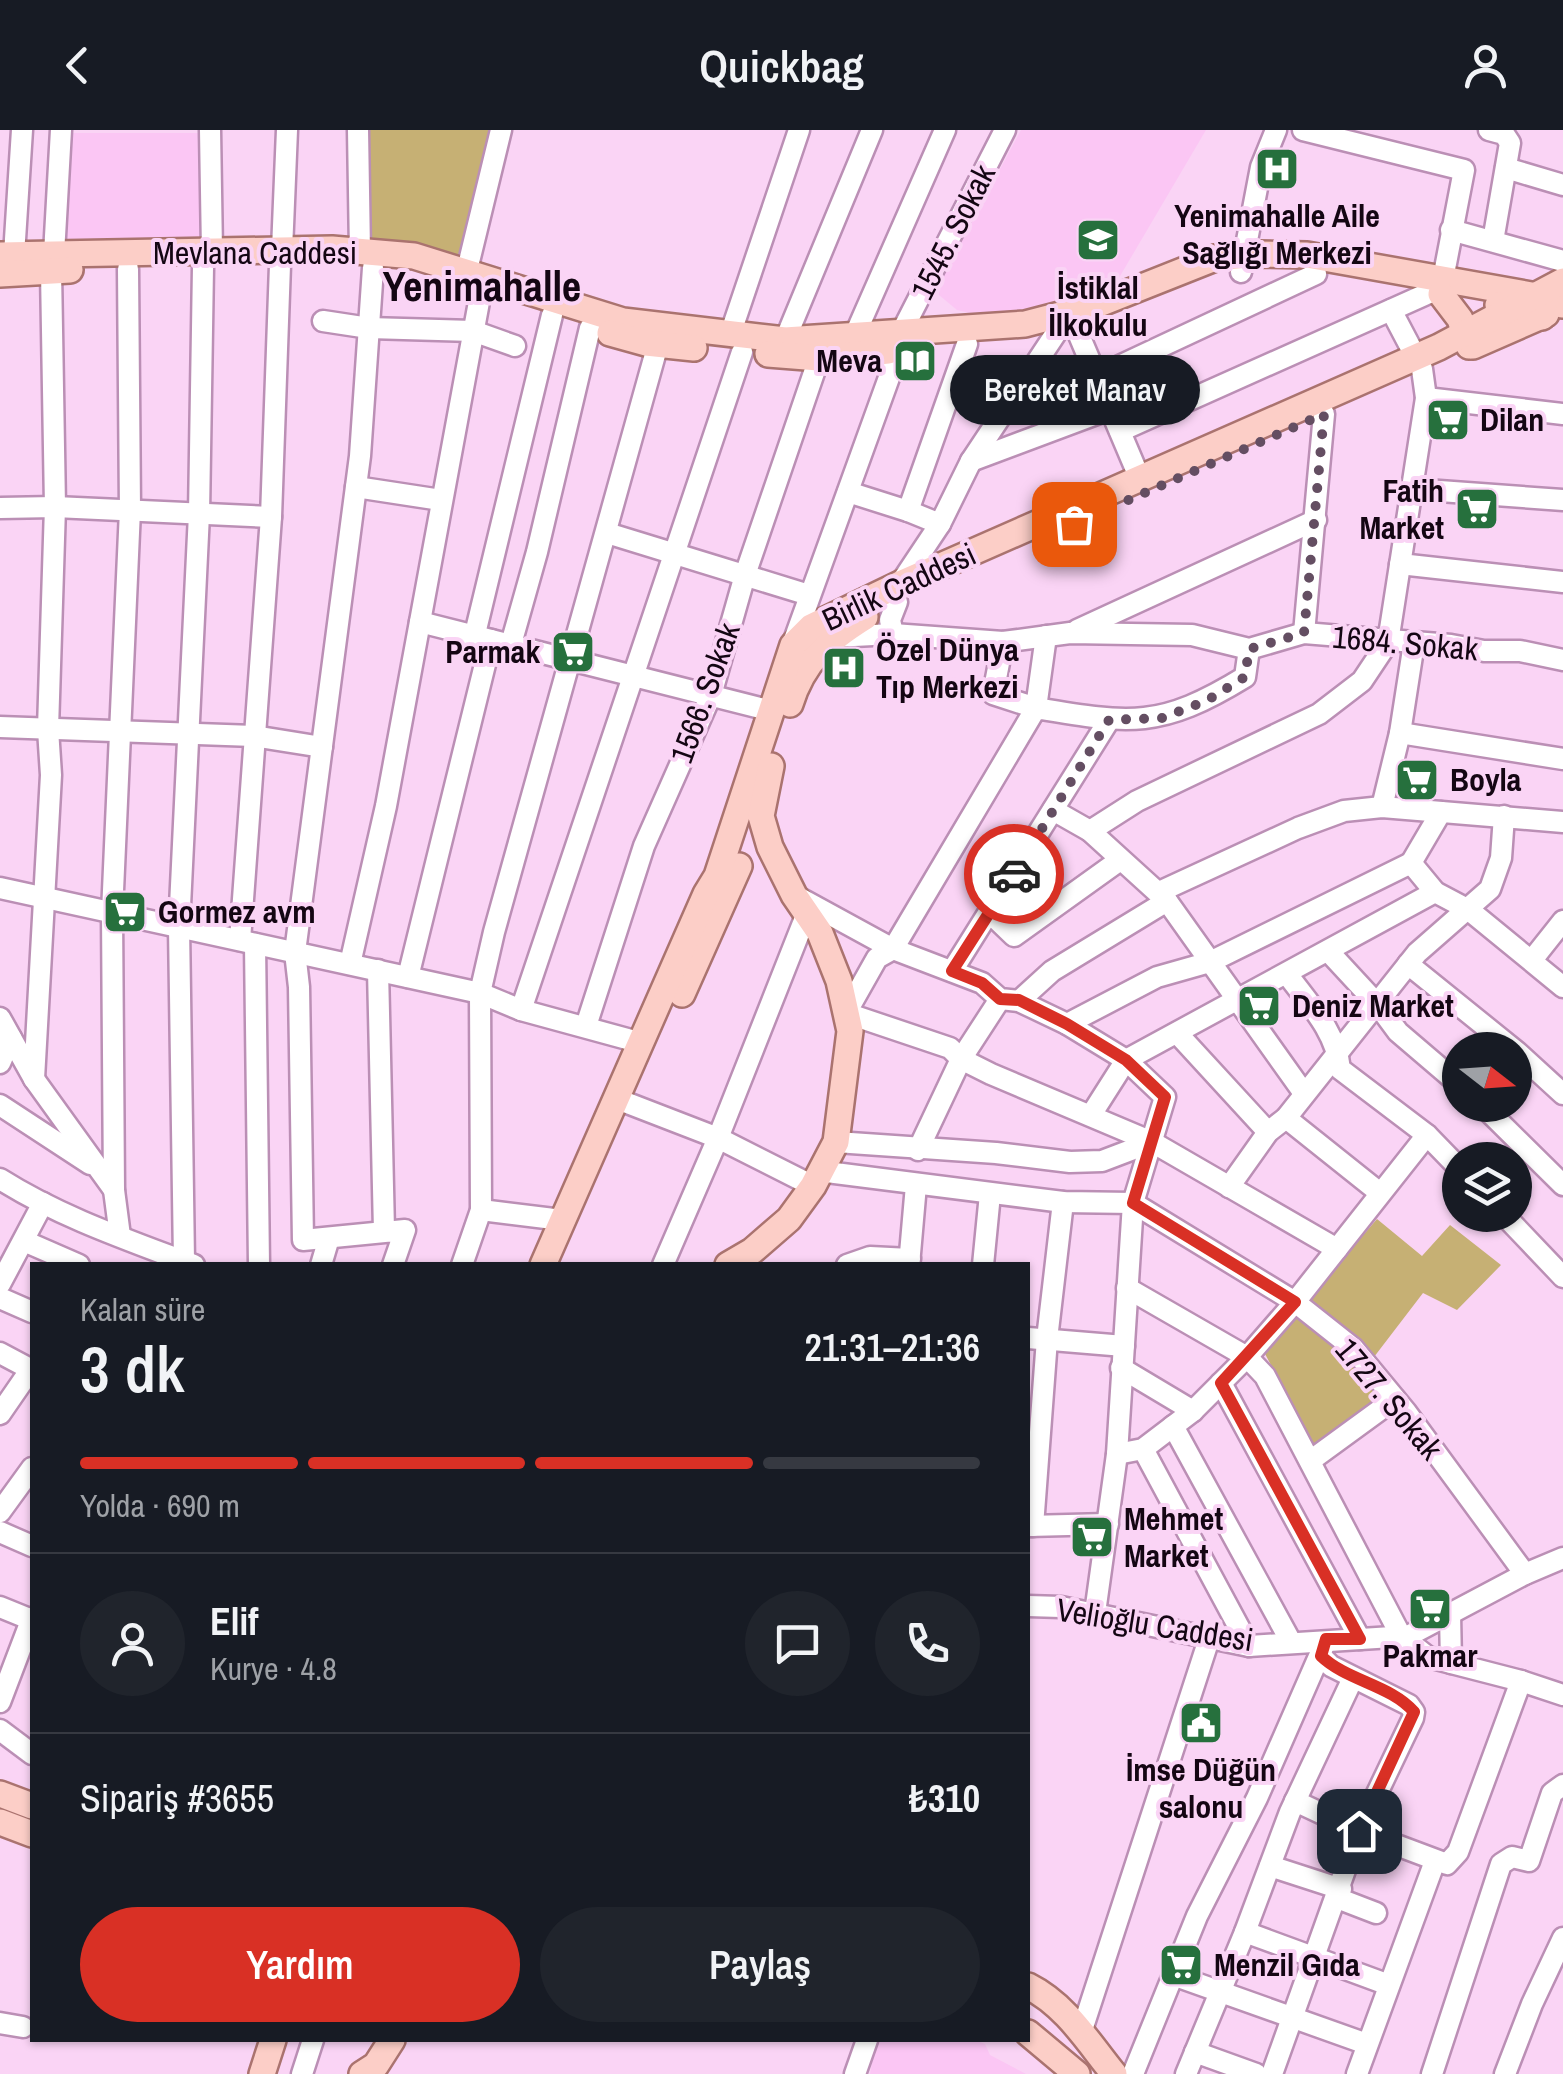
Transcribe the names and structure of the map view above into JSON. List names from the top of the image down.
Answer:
{
  "streets": {
    "main road": ["Mevlana Caddesi", "Birlik Caddesi"],
    "street": [
      "1545. Sokak",
      "1684. Sokak",
      "1566. Sokak",
      "1727. Sokak",
      "Velioğlu Caddesi"
    ]
  },
  "crossings": [
    ["1545. Sokak", "Mevlana Caddesi"],
    ["1545. Sokak", "Birlik Caddesi"],
    ["Mevlana Caddesi", "Birlik Caddesi"],
    ["Mevlana Caddesi", "1566. Sokak"],
    ["1727. Sokak", "Velioğlu Caddesi"]
  ],
  "districts": ["Yenimahalle"],
  "places": {
    "hospital": ["Yenimahalle Aile Sağlığı Merkezi", "Özel Dünya Tıp Merkezi"],
    "school or university": ["İstiklal İlkokulu"],
    "library": ["Meva"],
    "supermarket": [
      "Dilan",
      "Fatih Market",
      "Parmak",
      "Boyla",
      "Gormez avm",
      "Deniz Market",
      "Mehmet Market",
      "Pakmar",
      "Menzil Gıda"
    ],
    "other": ["Bereket Manav"],
    "public building": ["İmse Düğün salonu"]
  },
  "north": "right",
  "page": {
    "header": "Quickbag",
    "bubble": "Bereket Manav",
    "heading": ["3 dk", "Kalan süre", "21:31–21:36"],
    "panel": [
      "Elif",
      "Kurye · 4.8",
      "Sipariş #3655",
      "₺310"
    ],
    "bar": "Yolda · 690 m",
    "buttons": ["Yardım", "Paylaş"]
  }
}
